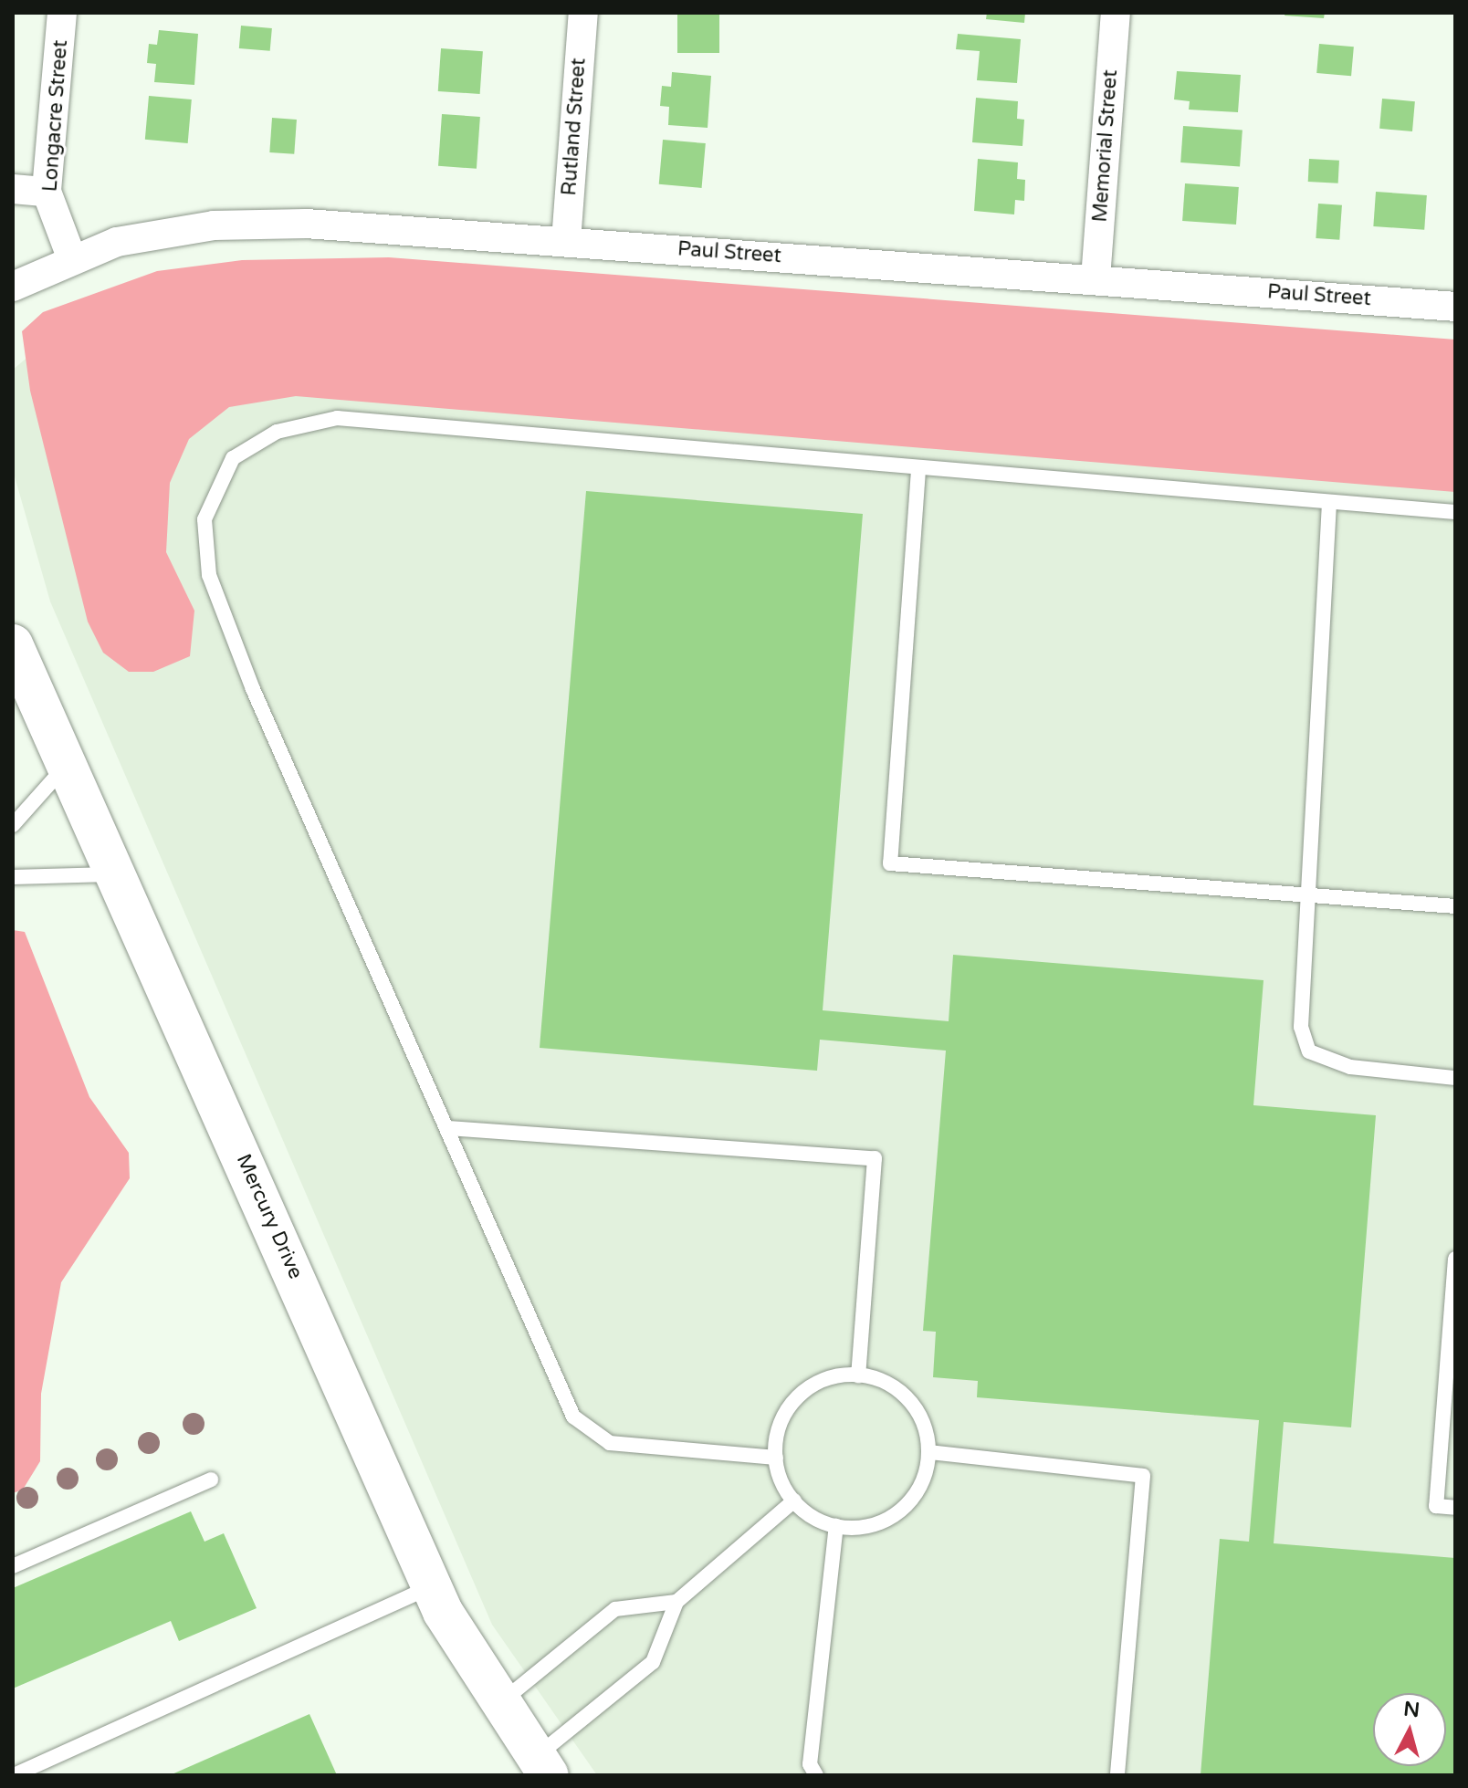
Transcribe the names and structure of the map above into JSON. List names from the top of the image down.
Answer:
{
  "streets": {
    "street": [
      "Longacre Street",
      "Rutland Street",
      "Memorial Street",
      "Paul Street",
      "Mercury Drive"
    ]
  },
  "crossings": [
    ["Longacre Street", "Paul Street"],
    ["Rutland Street", "Paul Street"],
    ["Memorial Street", "Paul Street"]
  ],
  "north": "top"
}
